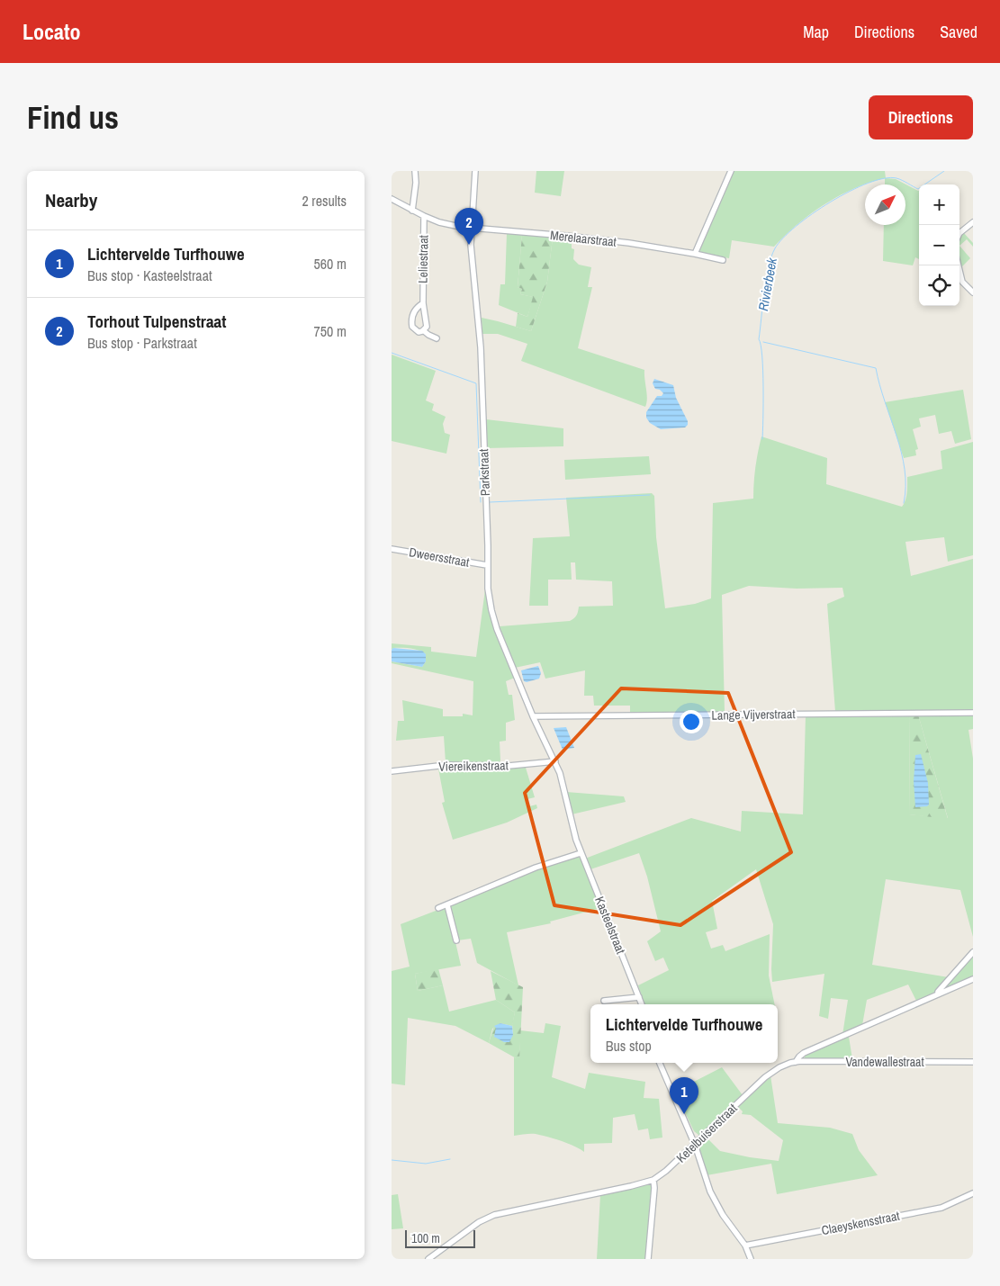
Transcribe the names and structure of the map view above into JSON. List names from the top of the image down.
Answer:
{
  "streets": {
    "street": [
      "Merelaarstraat",
      "Leliestraat",
      "Parkstraat",
      "Dweersstraat",
      "Lange Vijverstraat",
      "Viereikenstraat",
      "Kasteelstraat",
      "Vandewallestraat",
      "Ketelbuiserstraat",
      "Claeyskensstraat"
    ]
  },
  "crossings": [
    ["Merelaarstraat", "Leliestraat"],
    ["Merelaarstraat", "Parkstraat"],
    ["Parkstraat", "Dweersstraat"],
    ["Parkstraat", "Lange Vijverstraat"],
    ["Parkstraat", "Viereikenstraat"],
    ["Parkstraat", "Kasteelstraat"],
    ["Viereikenstraat", "Kasteelstraat"],
    ["Vandewallestraat", "Ketelbuiserstraat"]
  ],
  "water": ["Rivierbeek"],
  "scale_bar": "100 m",
  "north": "top right",
  "page": {
    "header": "Locato",
    "nav": ["Map", "Directions", "Saved"],
    "buttons": "Directions",
    "title": "Find us",
    "heading": ["Nearby", "2 results"],
    "map_buttons": ["+", "−"],
    "pins": ["2", "1"],
    "list": [
      {
        "mark": "1",
        "name": "Lichtervelde Turfhouwe",
        "note": "Bus stop · Kasteelstraat",
        "value": "560 m"
      },
      {
        "mark": "2",
        "name": "Torhout Tulpenstraat",
        "note": "Bus stop · Parkstraat",
        "value": "750 m"
      }
    ],
    "popup": ["Lichtervelde Turfhouwe", "Bus stop"],
    "scale": "100 m"
  }
}
